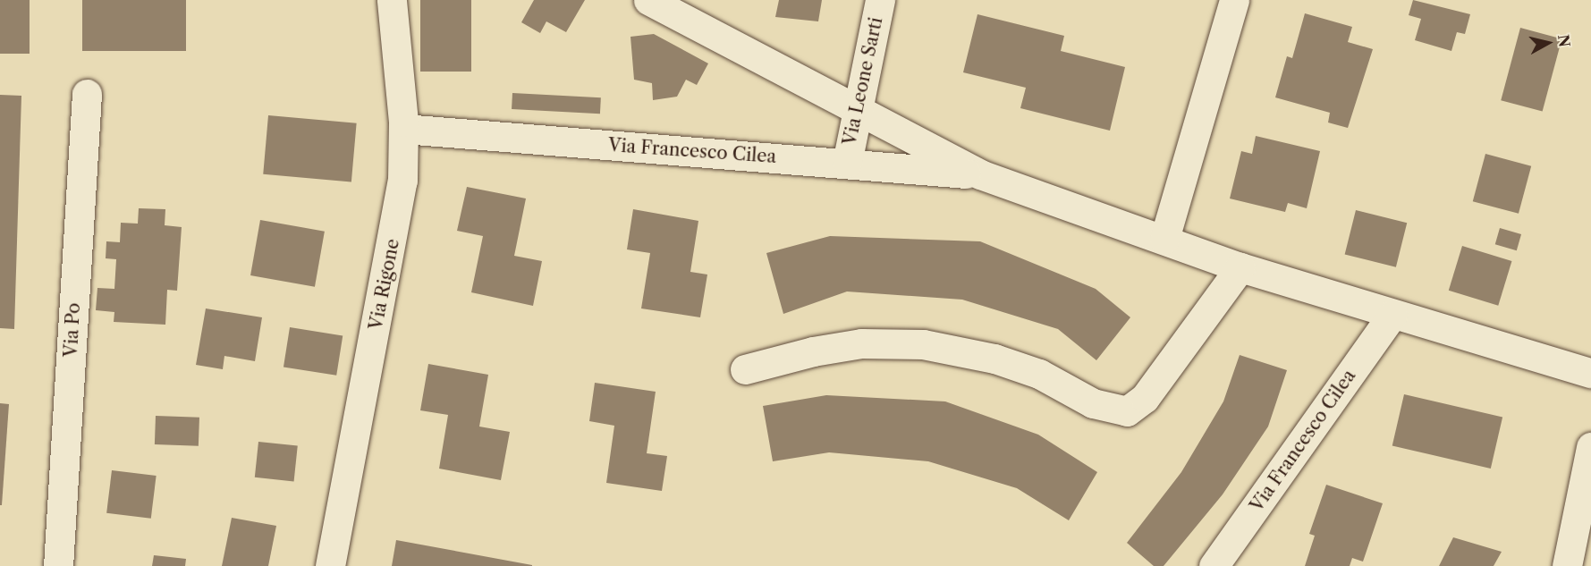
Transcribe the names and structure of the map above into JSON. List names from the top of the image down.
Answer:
{
  "streets": {
    "street": [
      "Via Leone Sarti",
      "Via Francesco Cilea",
      "Via Rigone",
      "Via Po"
    ]
  },
  "crossings": [
    ["Via Leone Sarti", "Via Francesco Cilea"],
    ["Via Francesco Cilea", "Via Rigone"]
  ],
  "north": "right"
}
